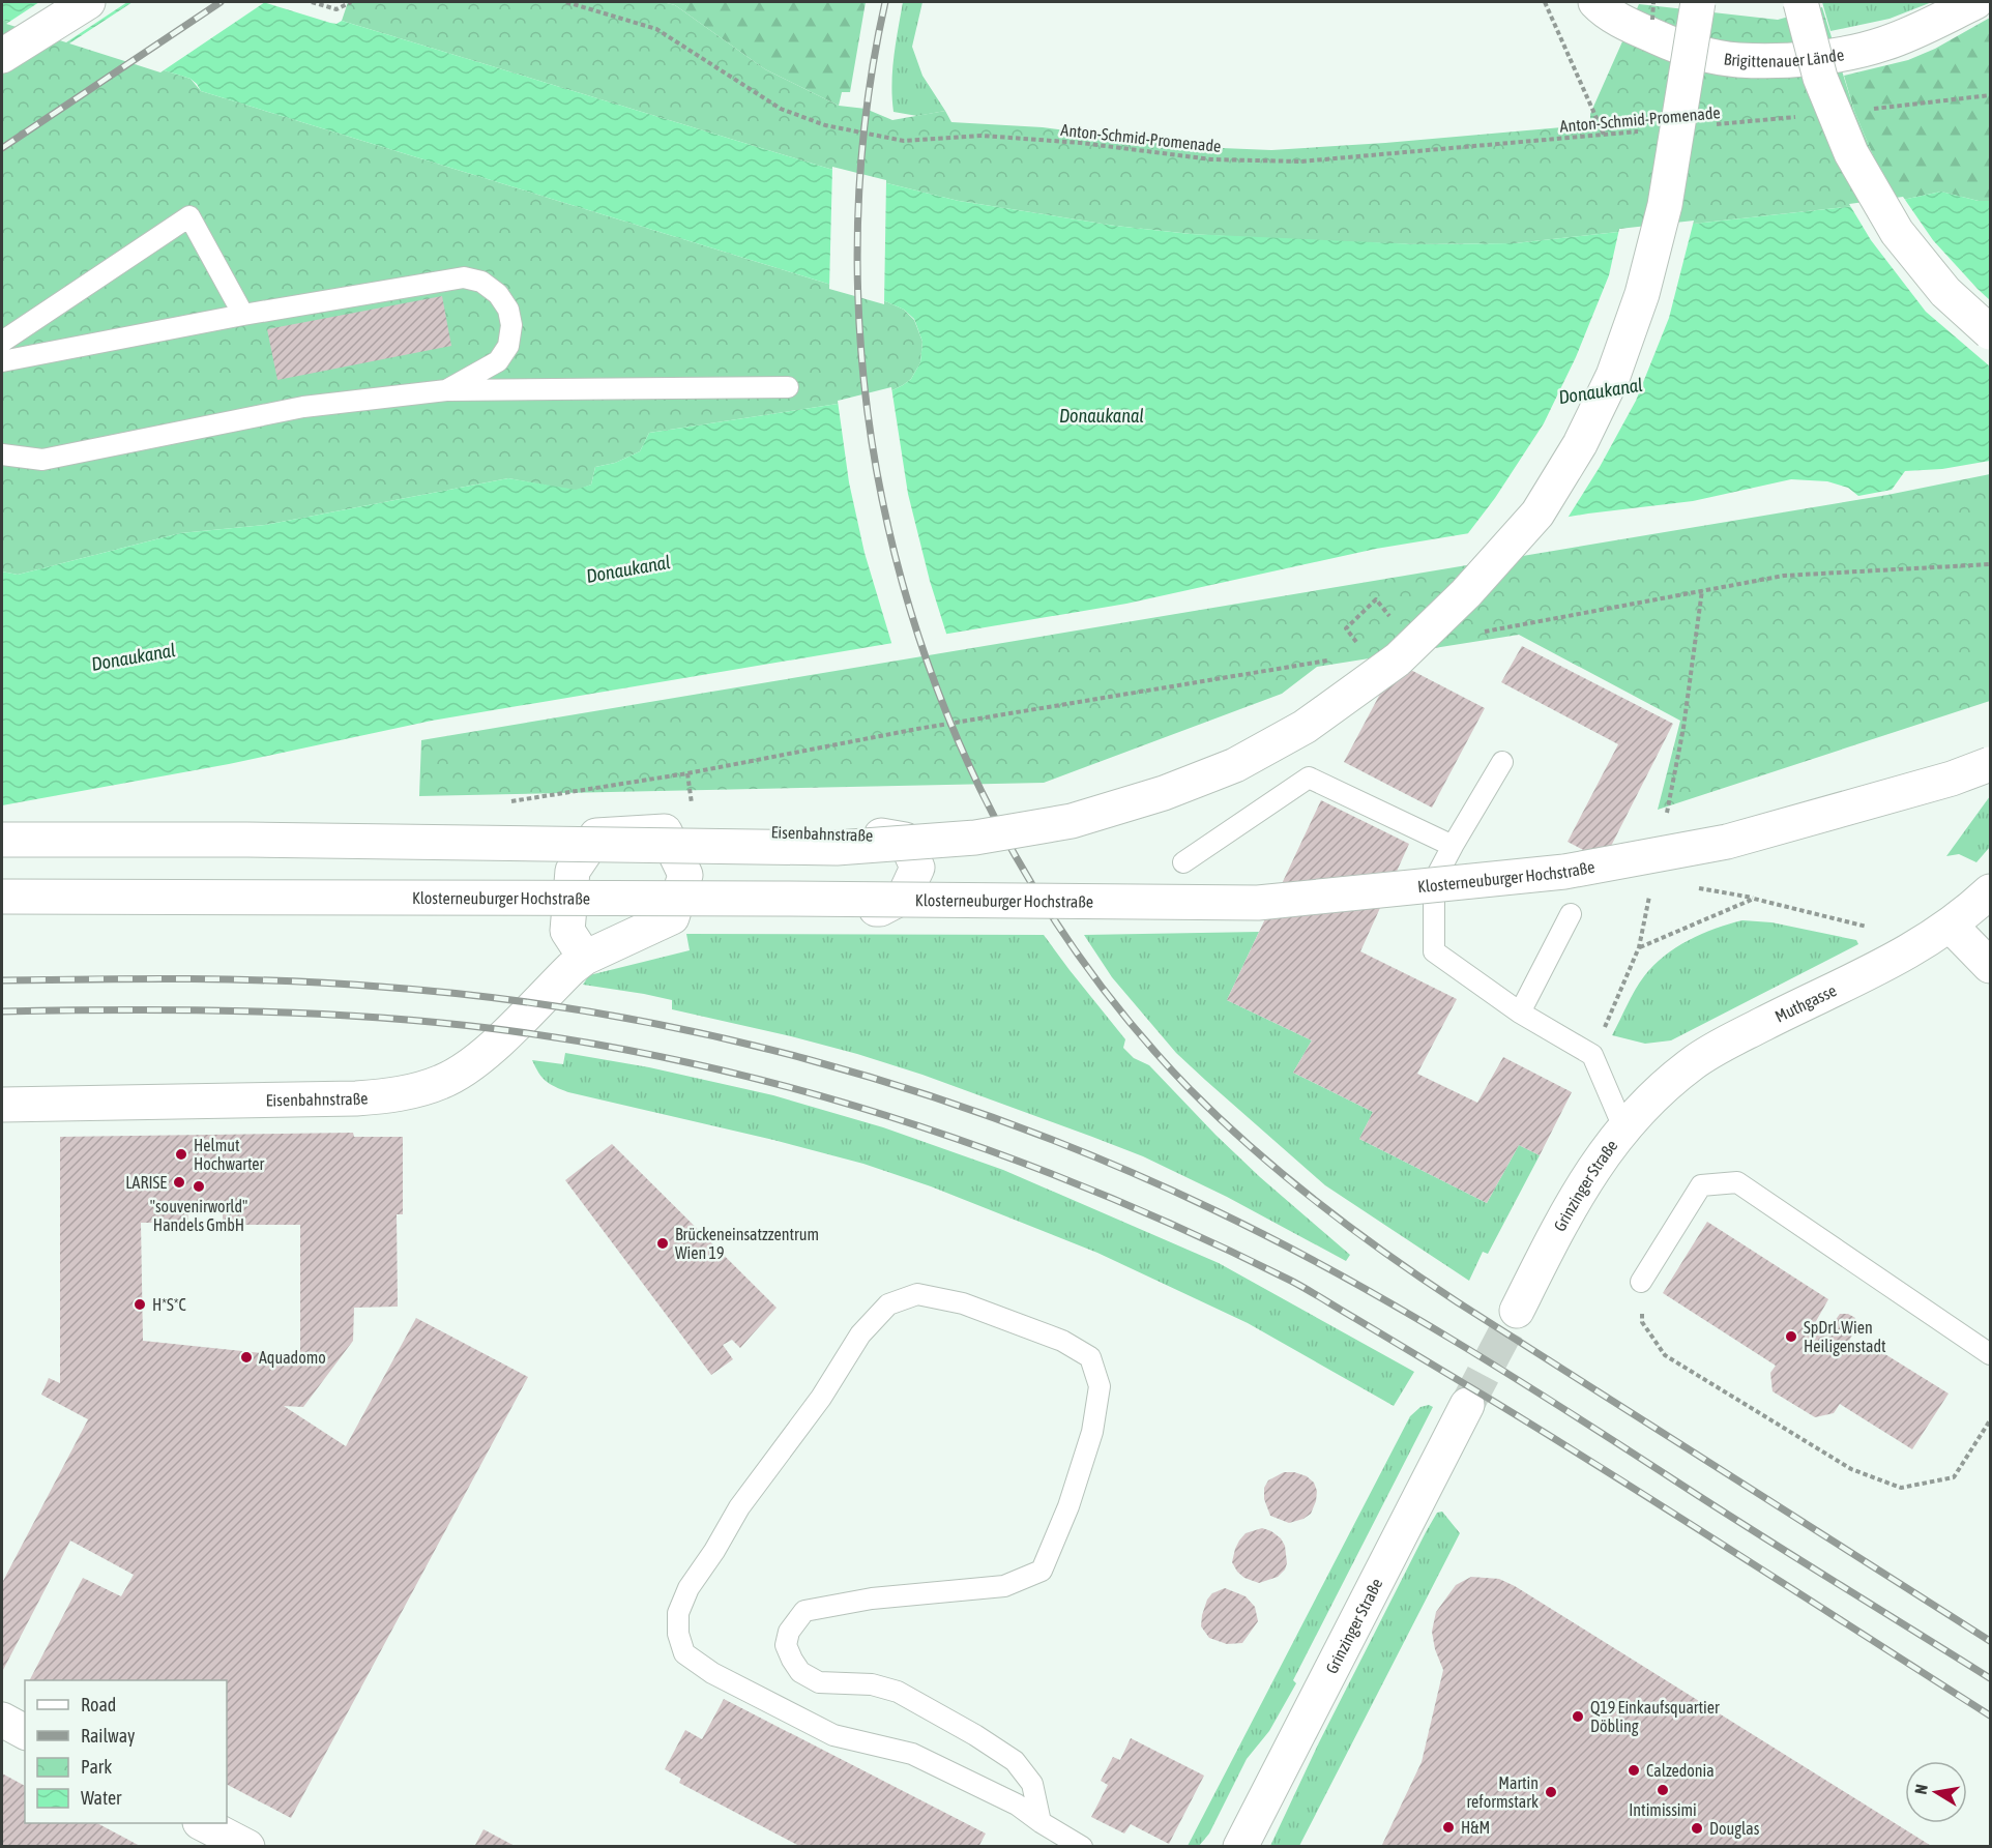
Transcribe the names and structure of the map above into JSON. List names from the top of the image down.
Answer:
{
  "streets": {
    "main road": [
      "Brigittenauer Lände",
      "Eisenbahnstraße",
      "Klosterneuburger Hochstraße",
      "Muthgasse",
      "Grinzinger Straße"
    ],
    "path": ["Anton-Schmid-Promenade"]
  },
  "crossings": [
    ["Muthgasse", "Grinzinger Straße"]
  ],
  "water": ["Donaukanal"],
  "places": [
    "Helmut Hochwarter",
    "LARISE",
    "\"souvenirworld\" Handels GmbH",
    "Brückeneinsatzzentrum Wien 19",
    "H*S*C",
    "SpDrL Wien Heiligenstadt",
    "Aquadomo",
    "Q19 Einkaufsquartier Döbling",
    "Calzedonia",
    "Intimissimi",
    "Martin reformstark",
    "H&M",
    "Douglas"
  ],
  "legend": [
    "Road",
    "Railway",
    "Park",
    "Water"
  ],
  "north": "left"
}
